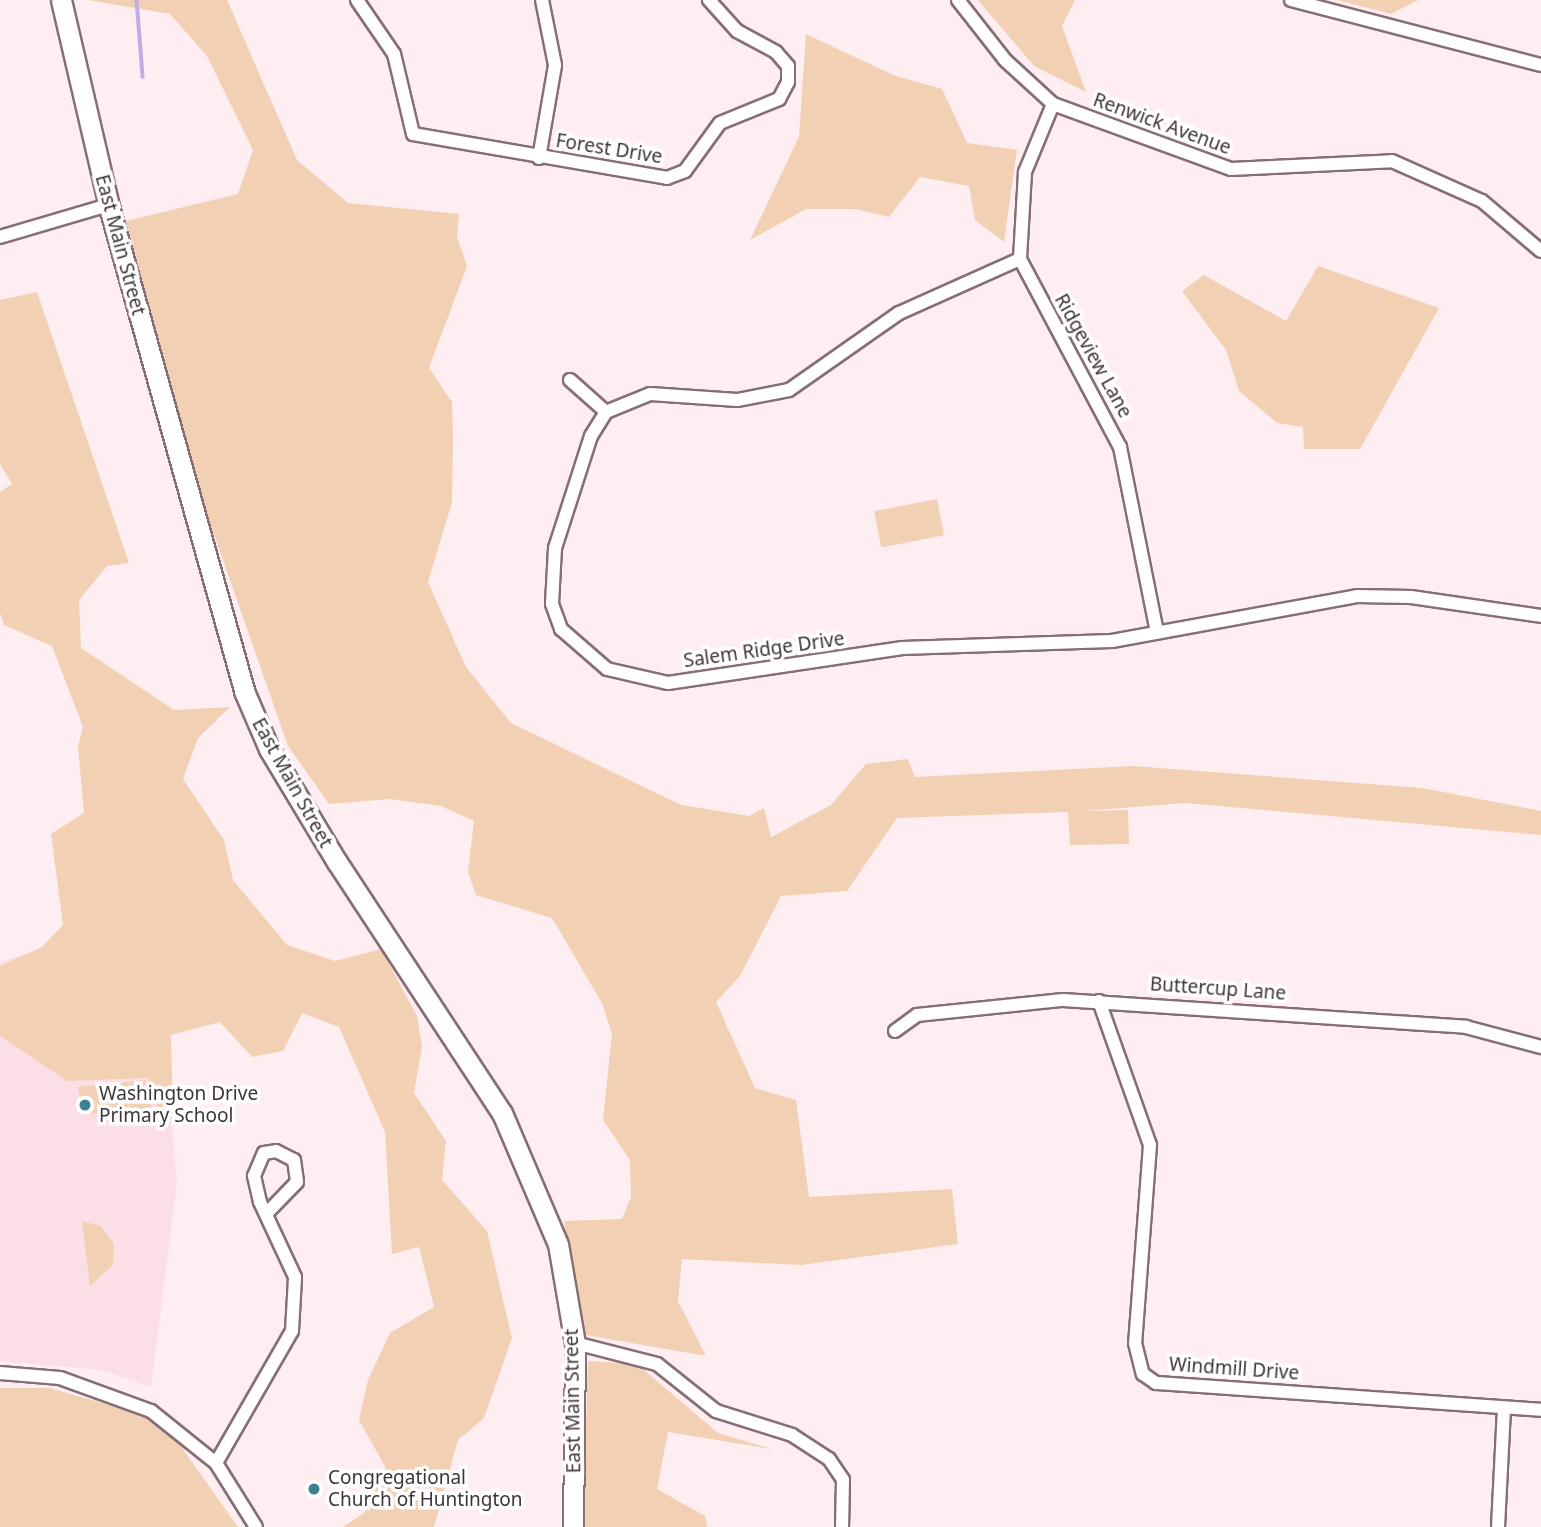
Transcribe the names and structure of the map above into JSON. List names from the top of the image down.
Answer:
{
  "streets": {
    "main road": ["East Main Street"],
    "street": [
      "Renwick Avenue",
      "Forest Drive",
      "Ridgeview Lane",
      "Salem Ridge Drive",
      "Buttercup Lane",
      "Windmill Drive"
    ]
  },
  "crossings": [
    ["Ridgeview Lane", "Salem Ridge Drive"],
    ["Buttercup Lane", "Windmill Drive"]
  ],
  "places": ["Washington Drive Primary School", "Congregational Church of Huntington"]
}
